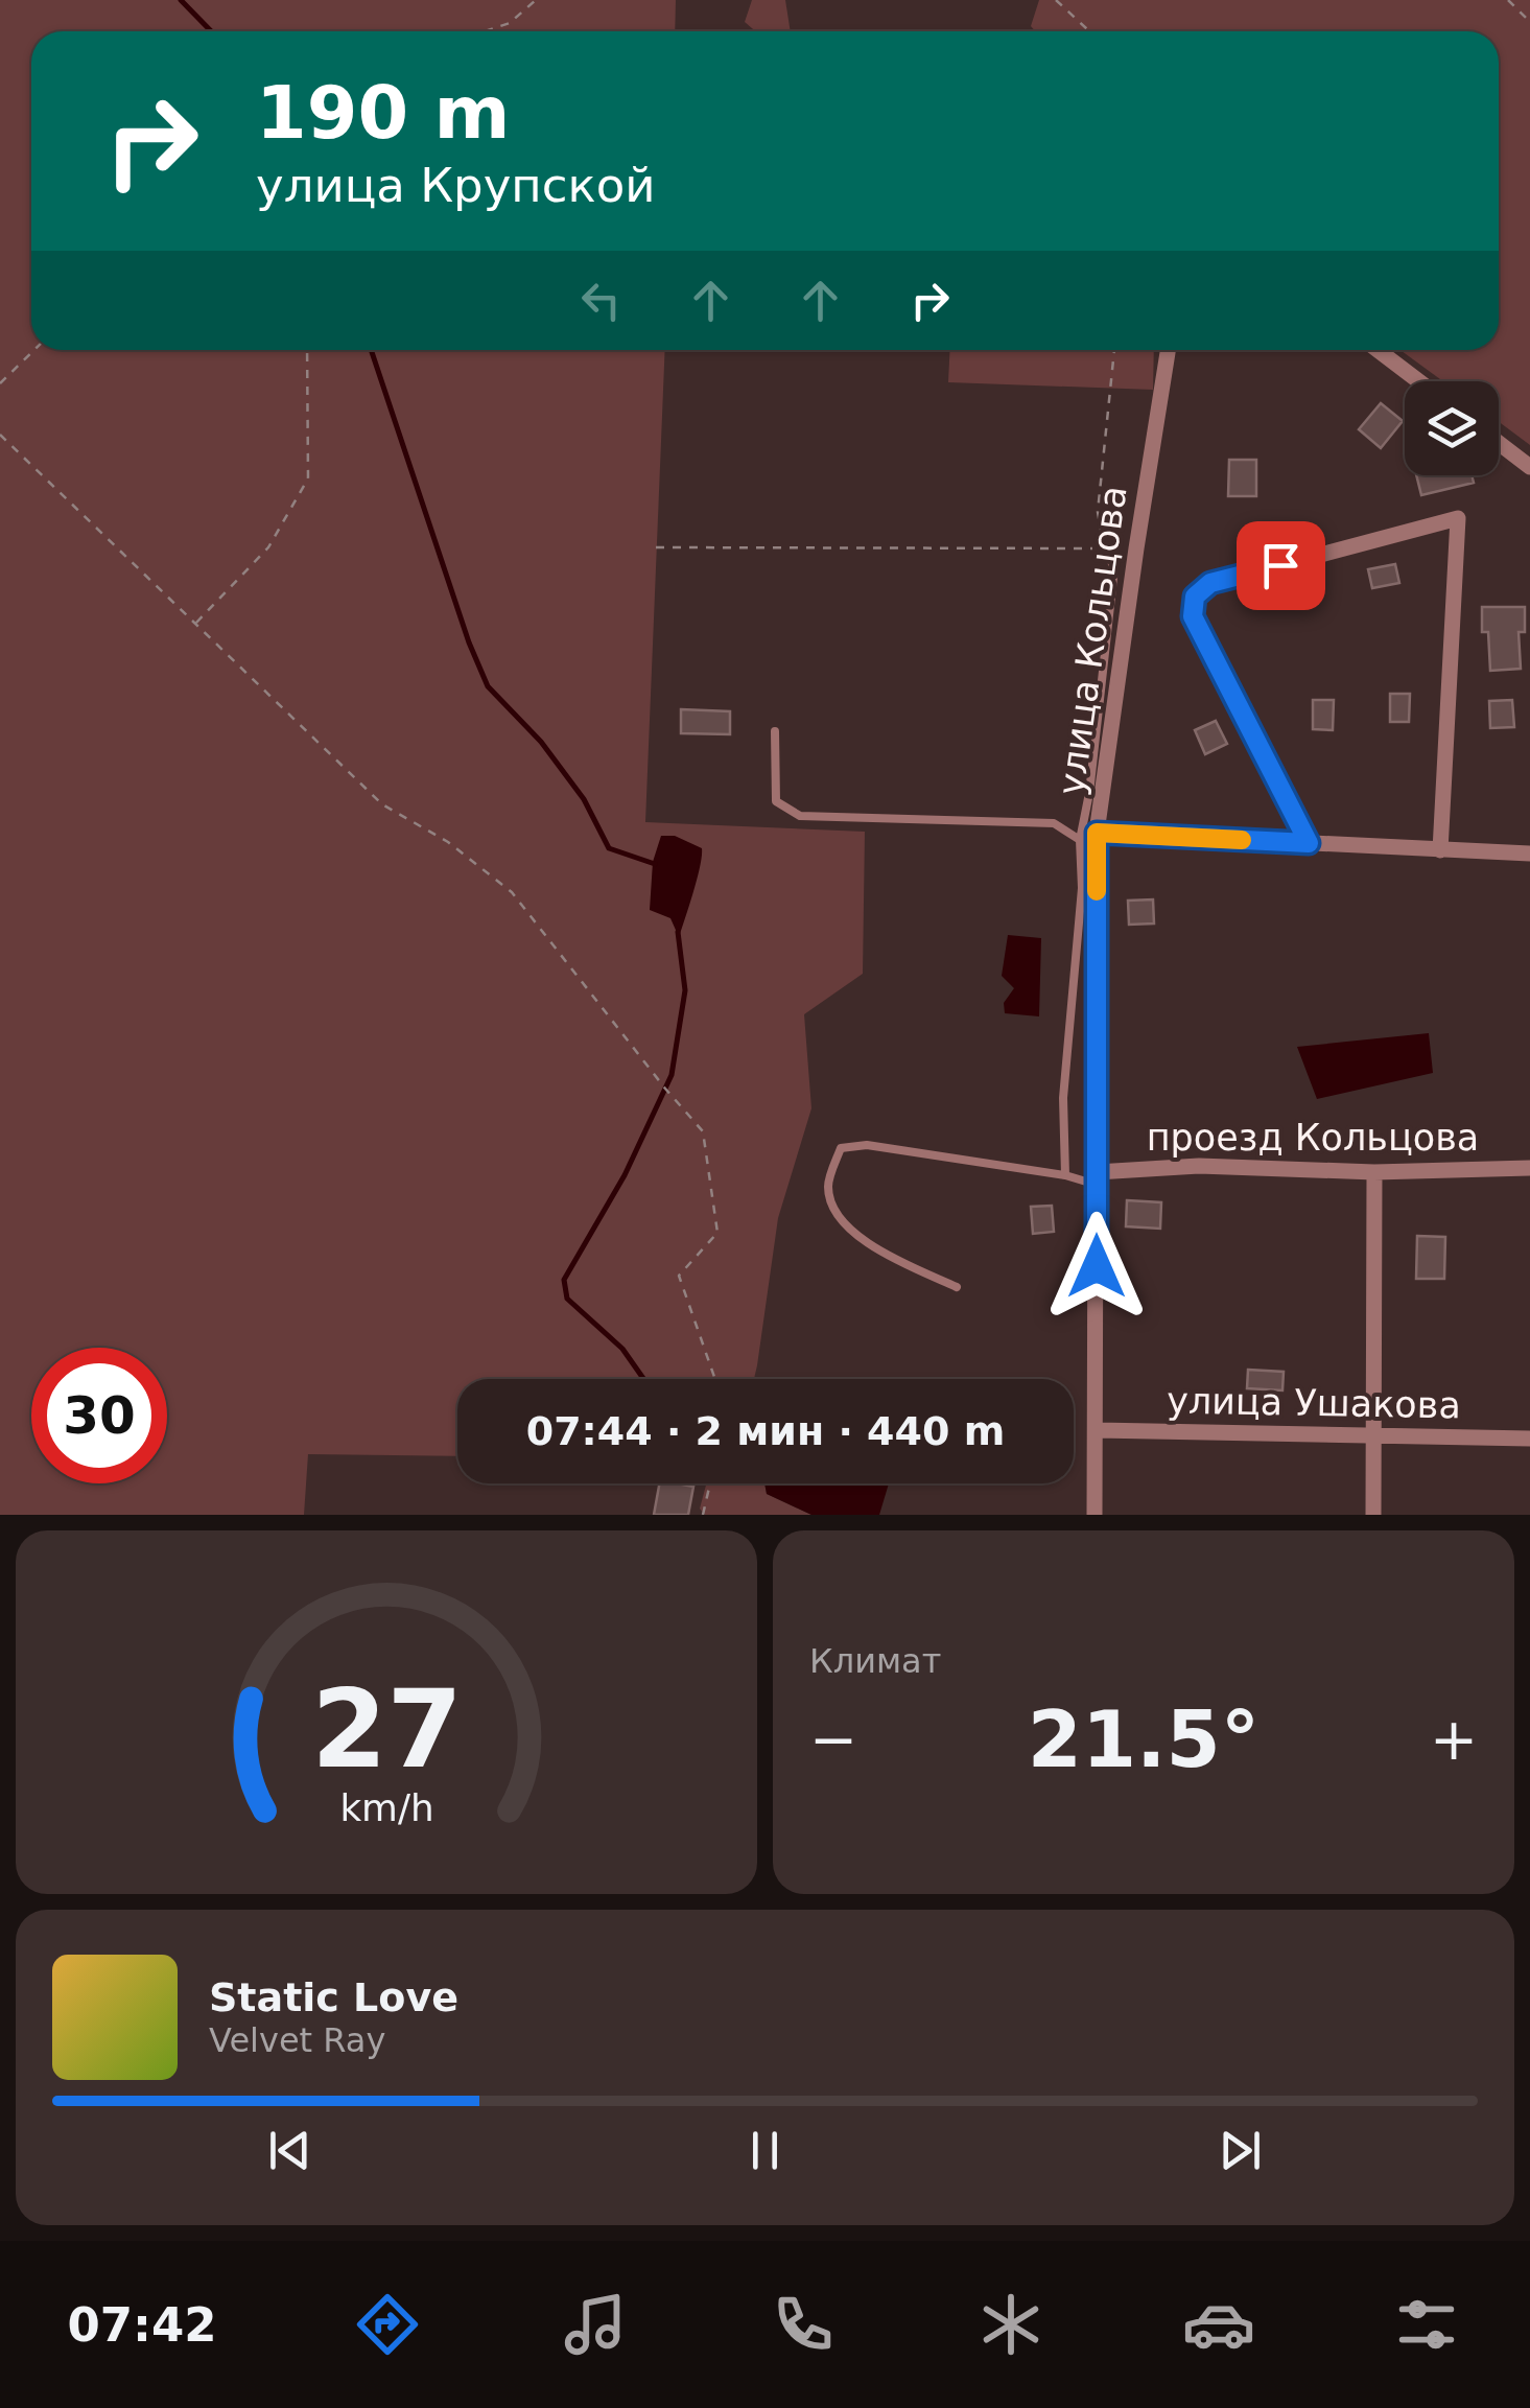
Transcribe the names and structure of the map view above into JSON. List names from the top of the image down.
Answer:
{
  "streets": {
    "street": ["улица Кольцова", "проезд Кольцова", "улица Ушакова"]
  },
  "crossings": [
    ["улица Кольцова", "проезд Кольцова"],
    ["улица Кольцова", "улица Ушакова"]
  ],
  "page": {
    "turn": ["190 m", "улица Крупской"],
    "limit": "30",
    "trip": "07:44 · 2 мин · 440 m",
    "tile": "Климат",
    "heat": ["−", "21.5°", "+"],
    "song": ["Static Love", "Velvet Ray"],
    "tabs": "07:42",
    "gauge": ["27", "km/h"]
  }
}
